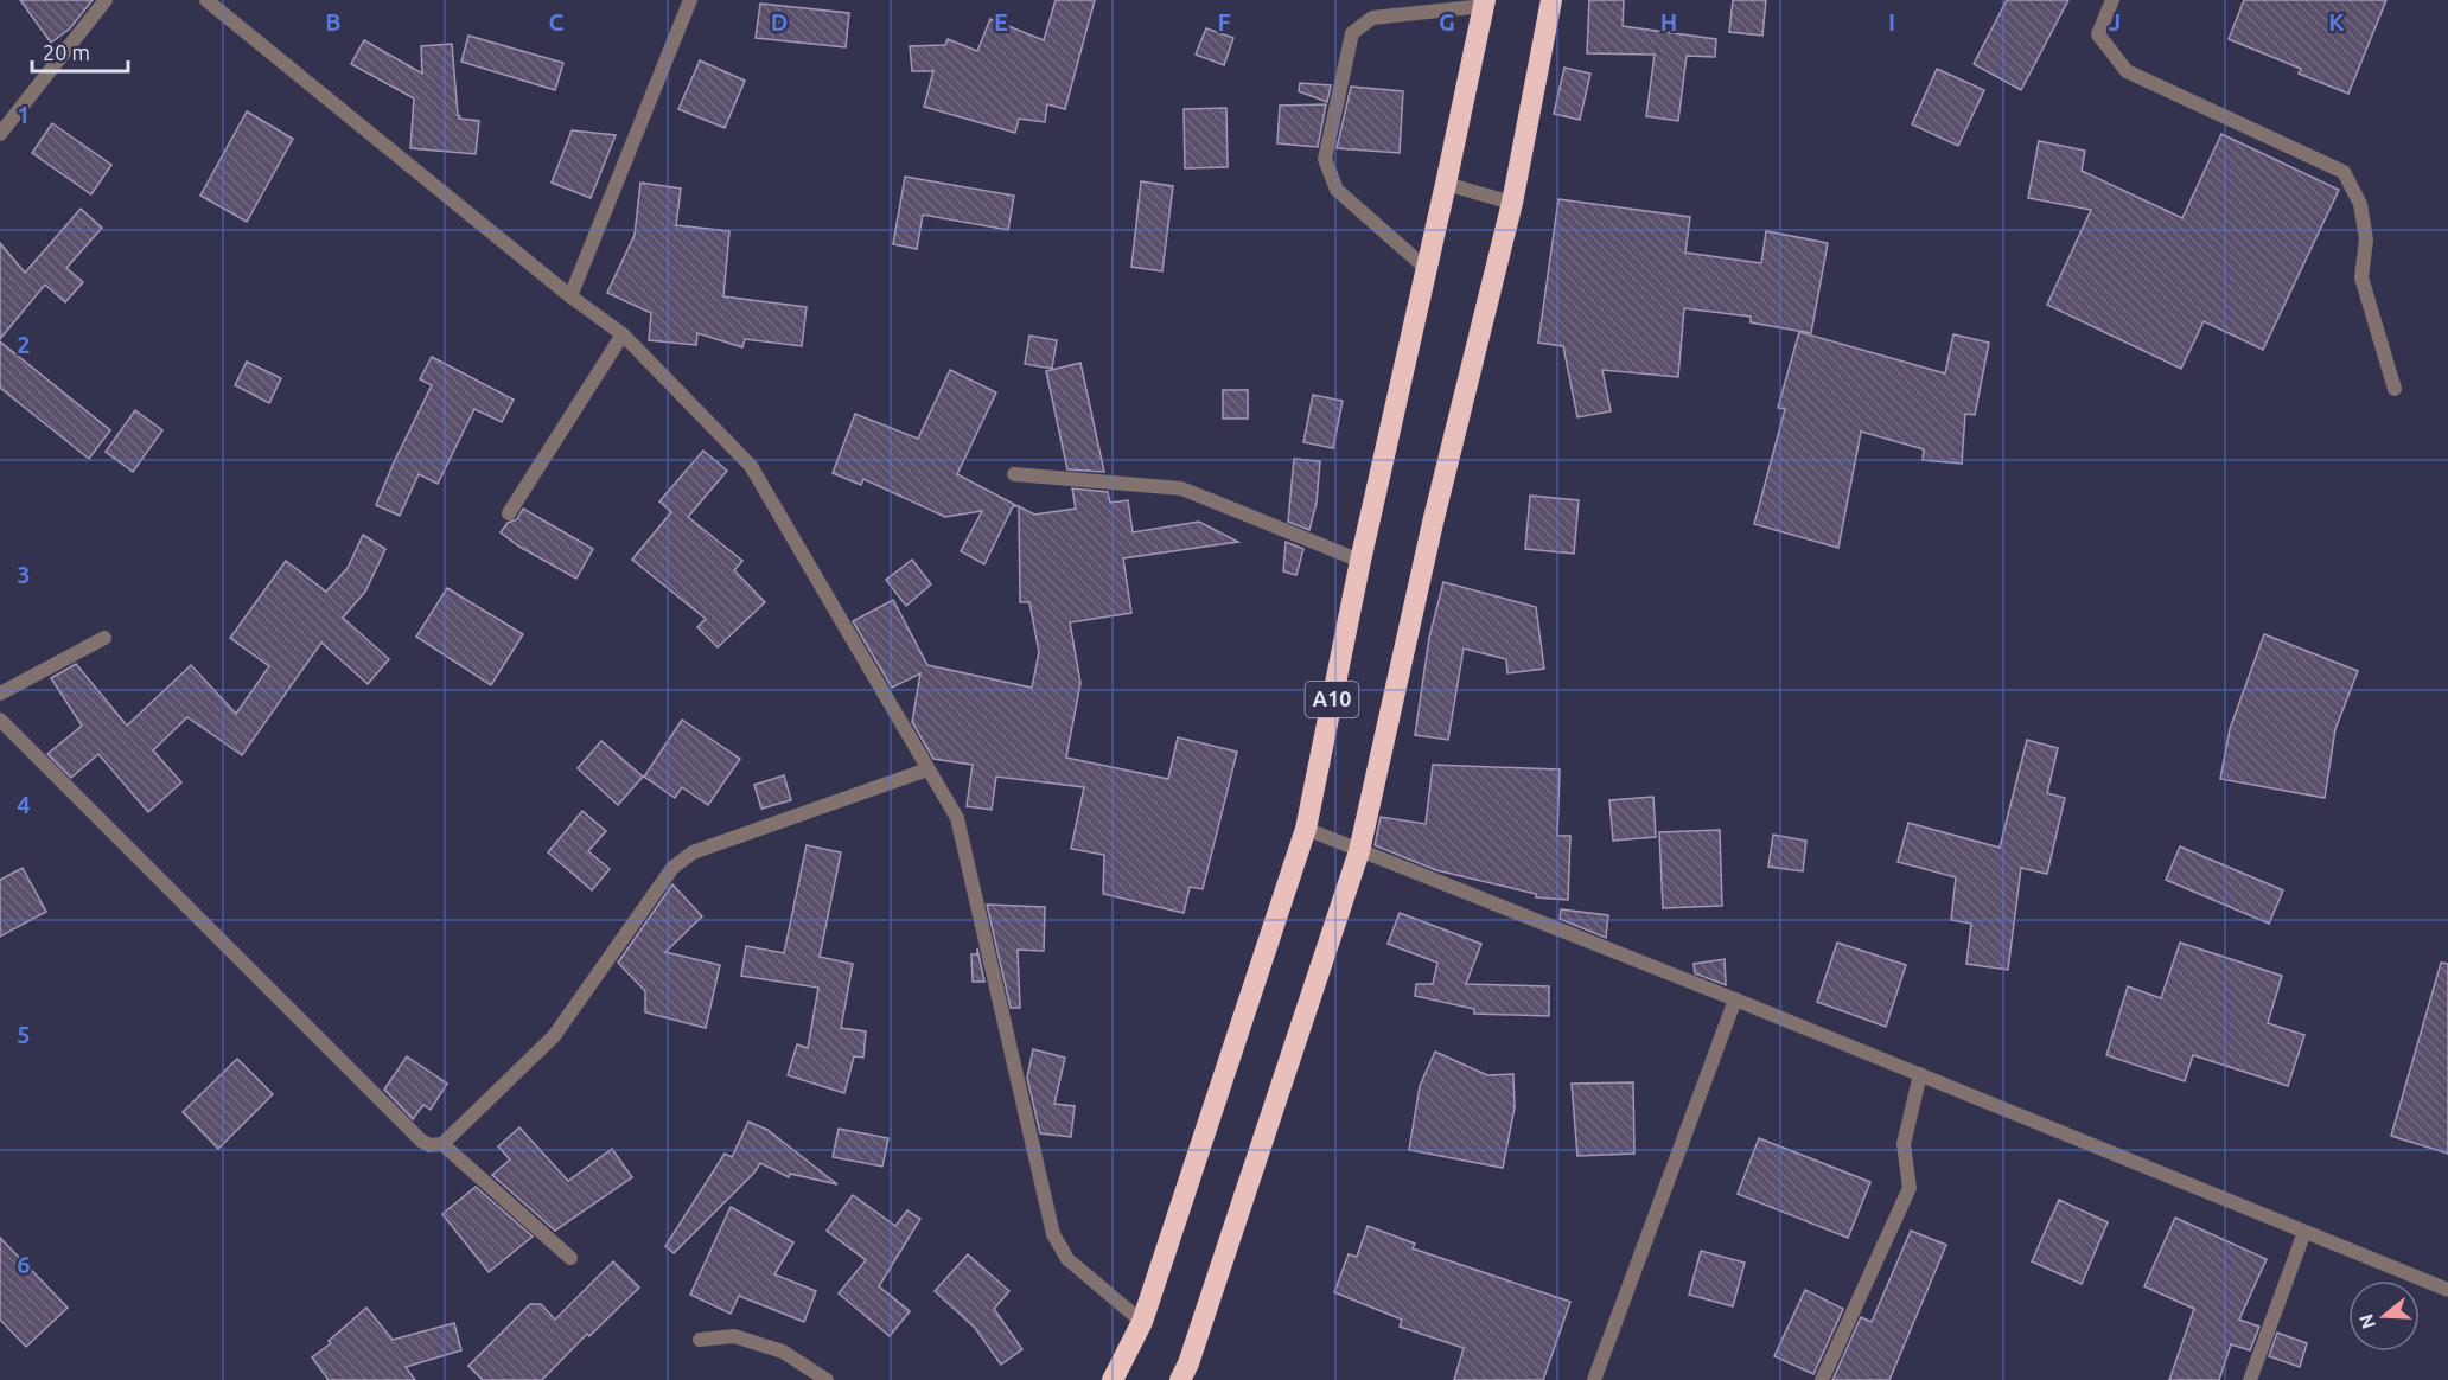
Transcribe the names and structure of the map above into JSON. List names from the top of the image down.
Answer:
{
  "streets": {
    "highway": ["A10"]
  },
  "scale_bar": "20 m",
  "north": "left",
  "grid": {
    "columns": [
      "B",
      "C",
      "D",
      "E",
      "F",
      "G",
      "H",
      "I",
      "J",
      "K"
    ],
    "rows": [
      "1",
      "2",
      "3",
      "4",
      "5",
      "6"
    ]
  }
}
